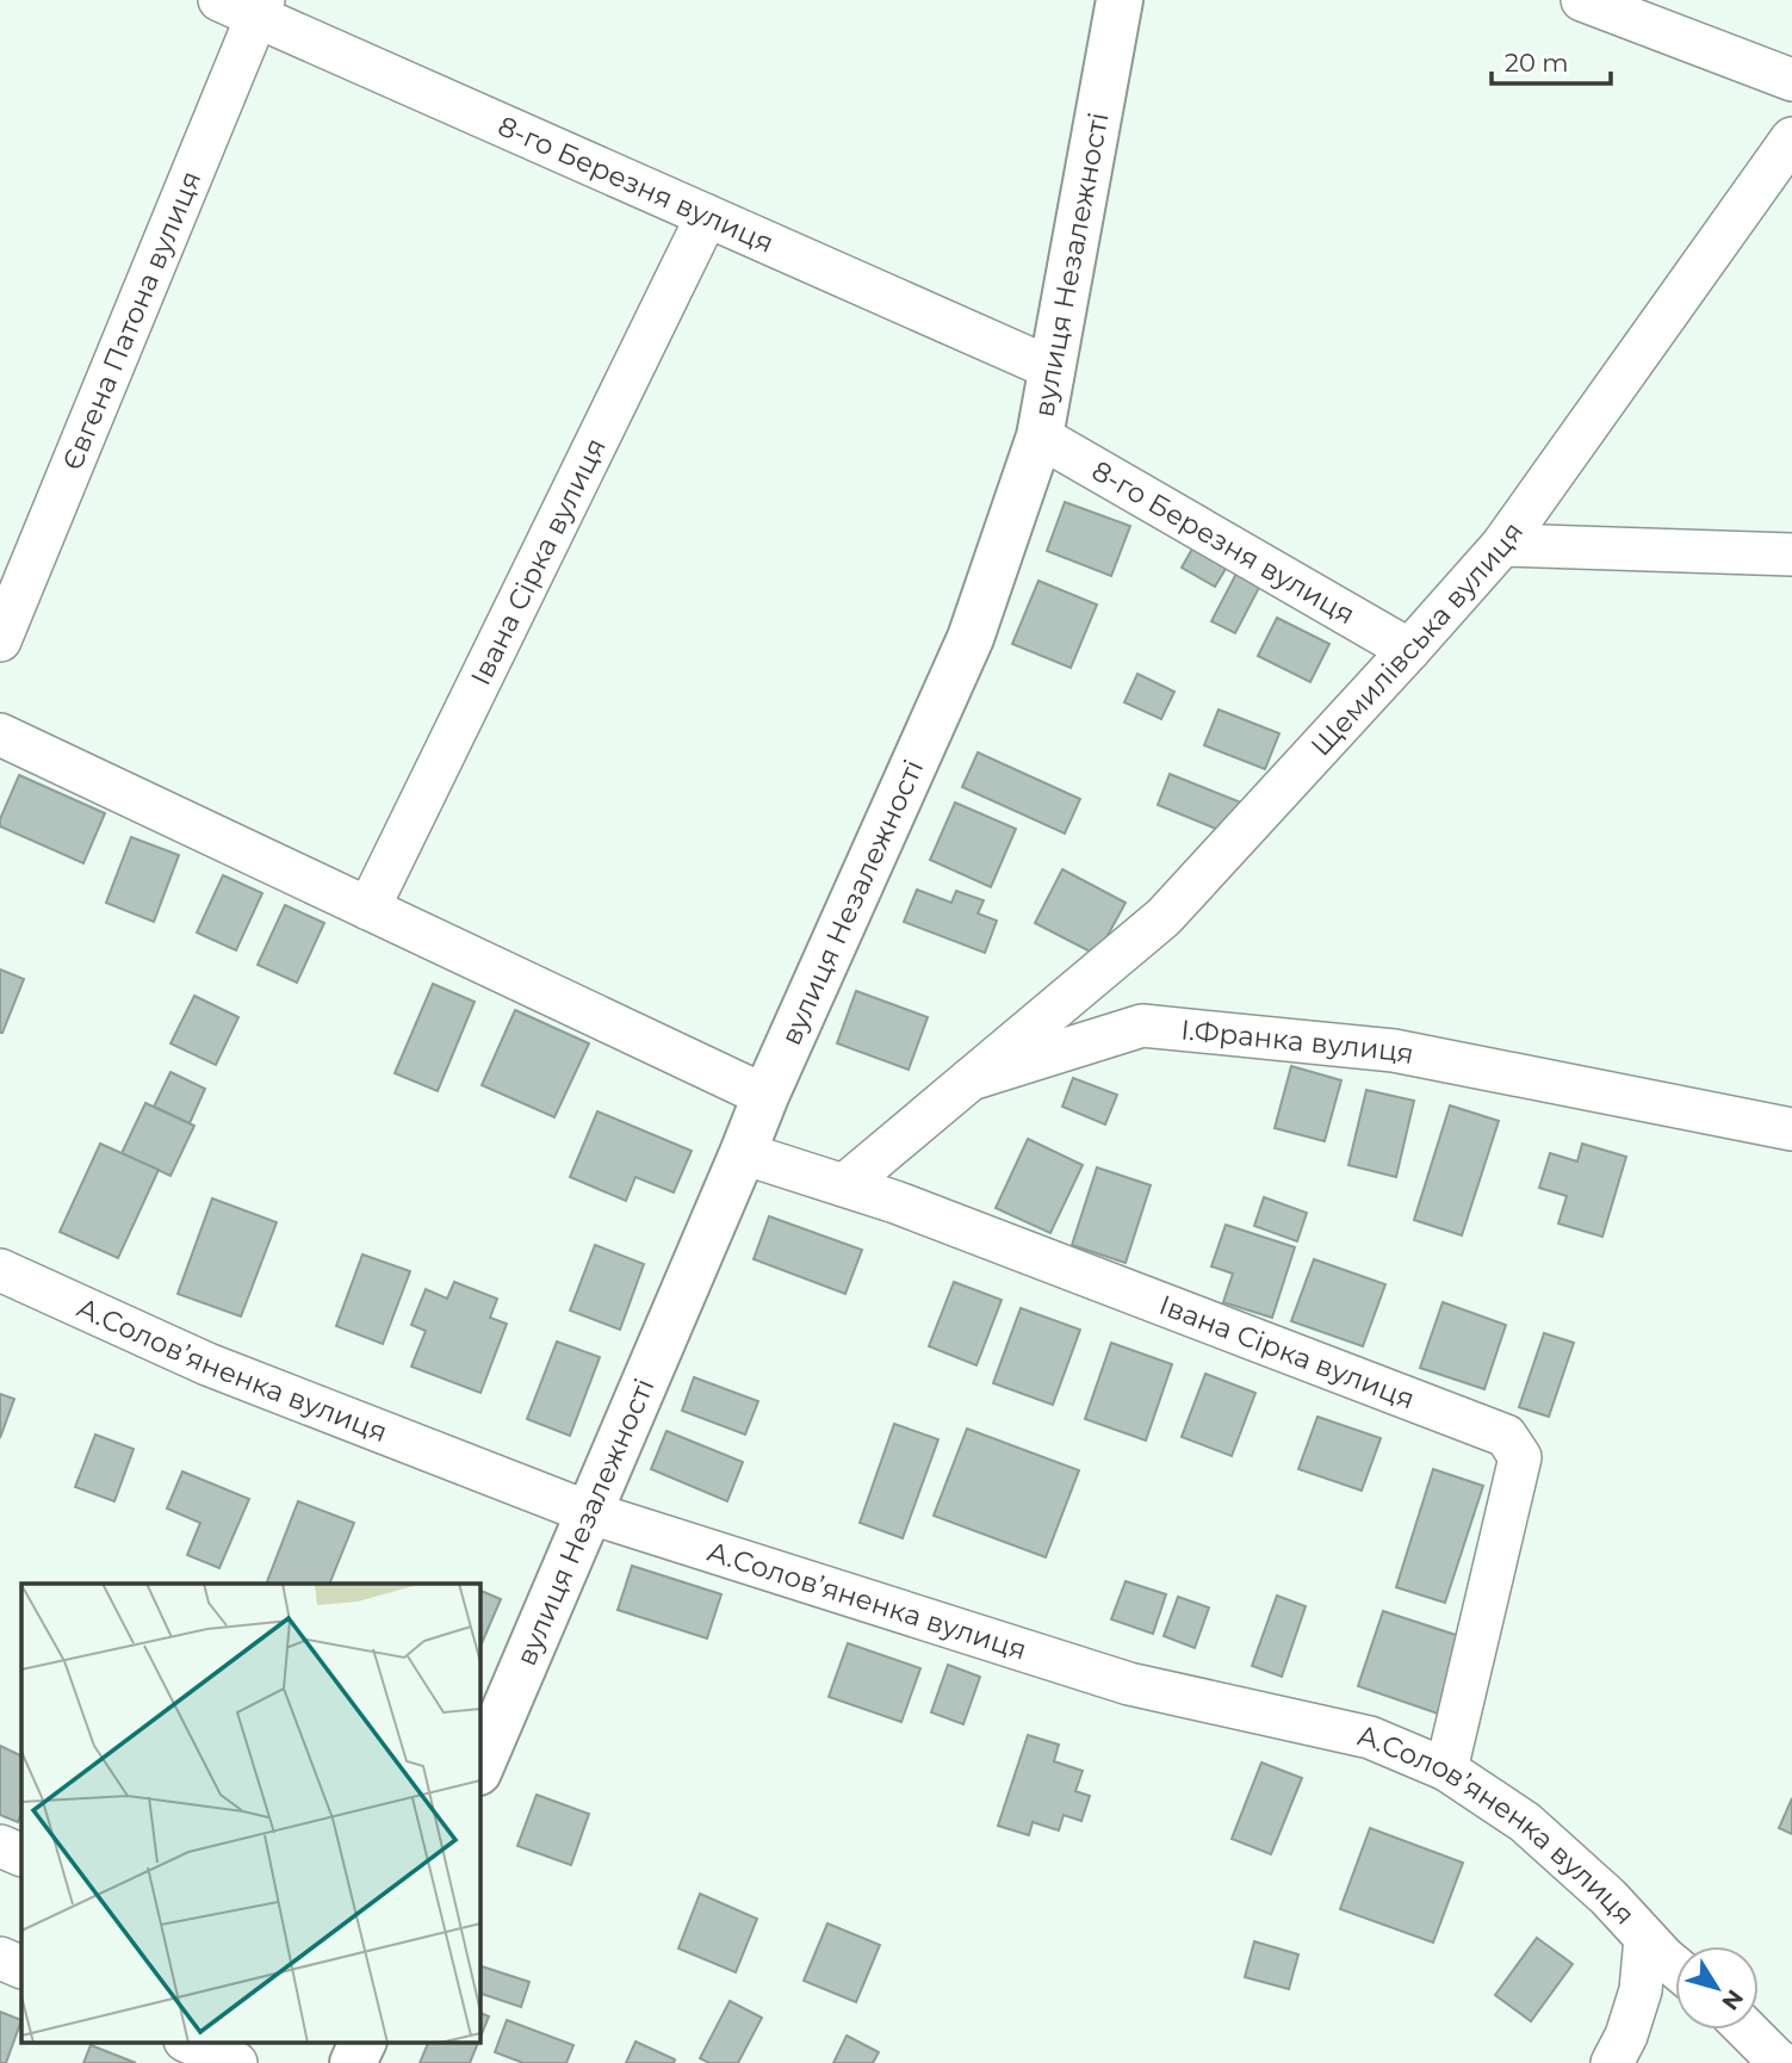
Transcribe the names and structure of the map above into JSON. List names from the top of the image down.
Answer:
{
  "streets": {
    "street": [
      "8-го Березня вулиця",
      "вулиця Незалежності",
      "Євгена Патона вулиця",
      "Івана Сірка вулиця",
      "Щемилівська вулиця",
      "І.Франка вулиця",
      "А.Солов’яненка вулиця"
    ]
  },
  "crossings": [
    ["8-го Березня вулиця", "вулиця Незалежності"],
    ["8-го Березня вулиця", "Євгена Патона вулиця"],
    ["8-го Березня вулиця", "Івана Сірка вулиця"],
    ["8-го Березня вулиця", "Щемилівська вулиця"],
    ["вулиця Незалежності", "Івана Сірка вулиця"],
    ["вулиця Незалежності", "А.Солов’яненка вулиця"],
    ["Івана Сірка вулиця", "І.Франка вулиця"],
    ["Івана Сірка вулиця", "А.Солов’яненка вулиця"],
    ["Щемилівська вулиця", "І.Франка вулиця"]
  ],
  "scale_bar": "20 m",
  "north": "bottom right"
}
